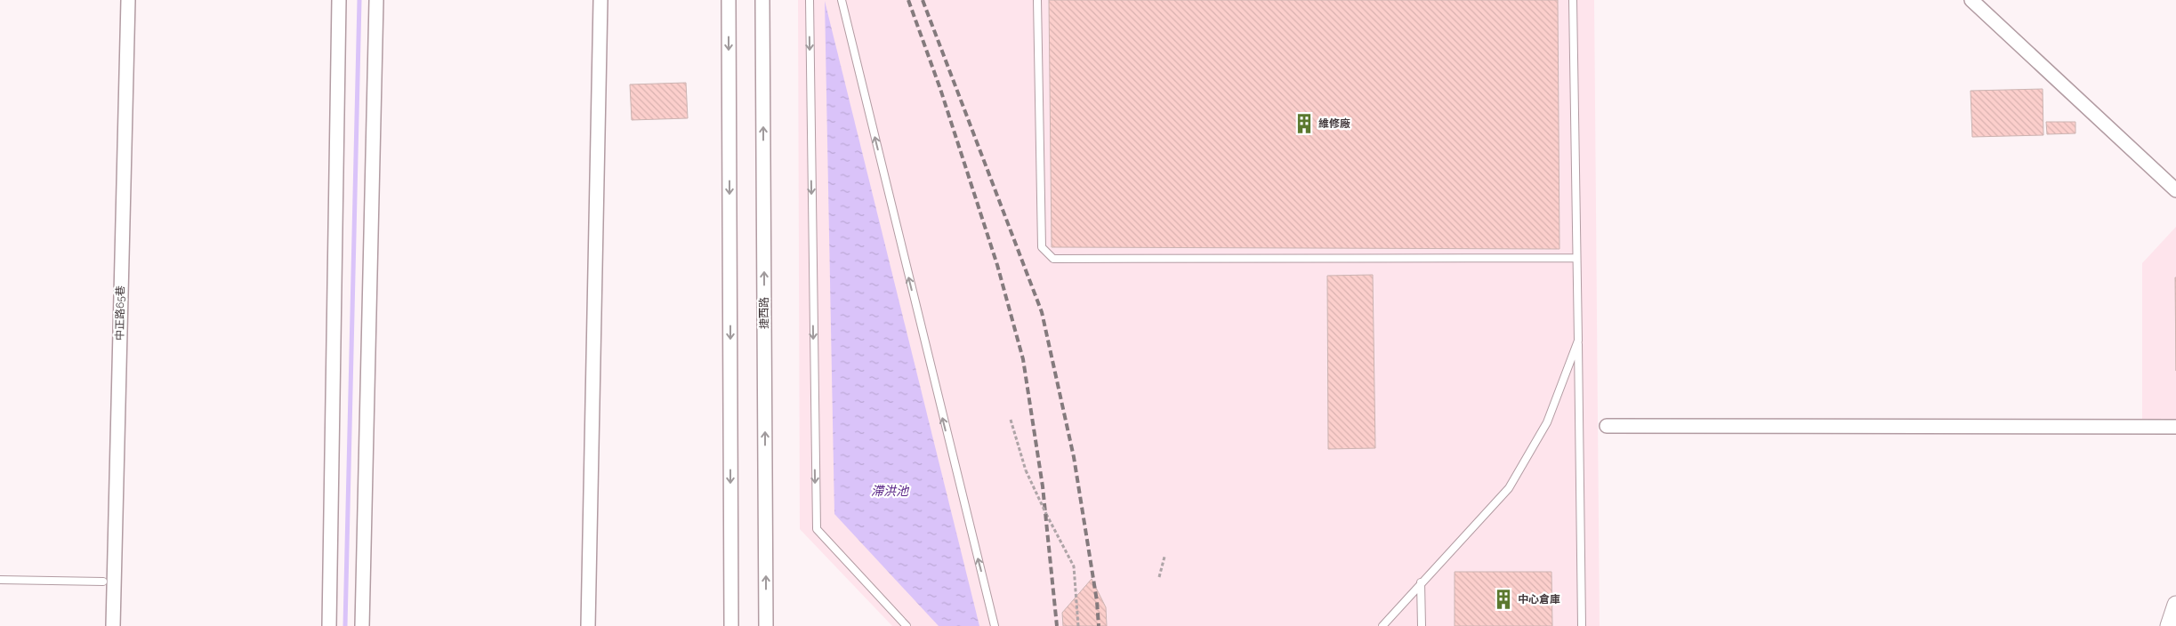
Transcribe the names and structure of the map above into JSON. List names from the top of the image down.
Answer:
{
  "streets": {
    "street": ["中正路65巷", "捷西路"]
  },
  "water": ["滯洪池"],
  "places": {
    "building": ["維修廠", "中心倉庫"]
  }
}
